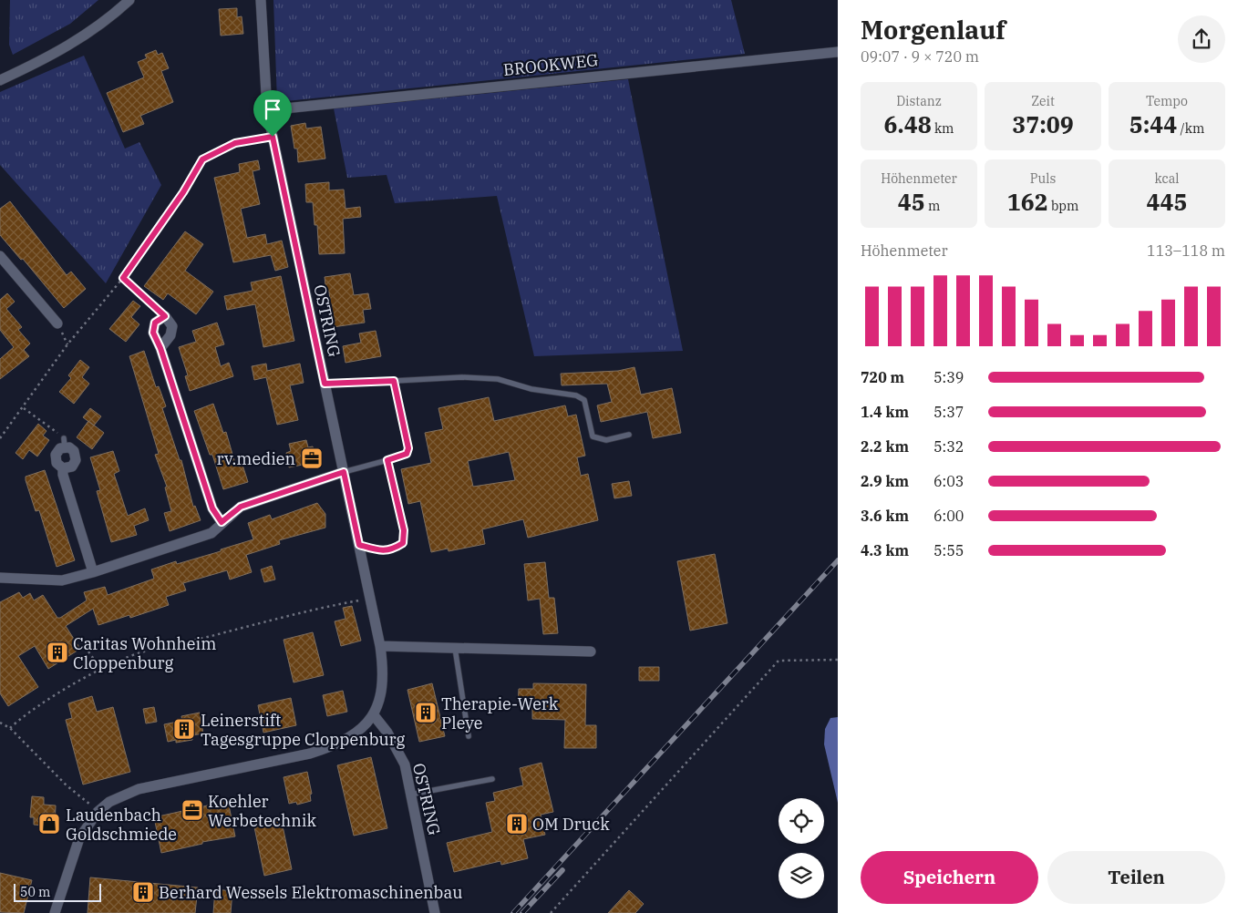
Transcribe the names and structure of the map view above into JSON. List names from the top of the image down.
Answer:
{
  "streets": {
    "street": ["BROOKWEG", "OSTRING"]
  },
  "crossings": [
    ["BROOKWEG", "OSTRING"]
  ],
  "places": {
    "office": ["rv.medien", "Koehler Werbetechnik"],
    "building": [
      "Caritas Wohnheim Cloppenburg",
      "Therapie-Werk Pleye",
      "Leinerstift Tagesgruppe Cloppenburg",
      "OM Druck",
      "Berhard Wessels Elektromaschinenbau"
    ],
    "shop": ["Laudenbach Goldschmiede"]
  },
  "scale_bar": "50 m",
  "page": {
    "heading": ["Morgenlauf", "09:07 · 9 × 720 m"],
    "stats": [
      ["Distanz", "6.48 km"],
      ["Zeit", "37:09"],
      ["Tempo", "5:44 /km"],
      ["Höhenmeter", "45 m"],
      ["Puls", "162 bpm"],
      ["kcal", "445"]
    ],
    "chart": ["Höhenmeter", "113–118 m"],
    "list": [
      {
        "name": "720 m",
        "note": "5:39"
      },
      {
        "name": "1.4 km",
        "note": "5:37"
      },
      {
        "name": "2.2 km",
        "note": "5:32"
      },
      {
        "name": "2.9 km",
        "note": "6:03"
      },
      {
        "name": "3.6 km",
        "note": "6:00"
      },
      {
        "name": "4.3 km",
        "note": "5:55"
      }
    ],
    "buttons": ["Speichern", "Teilen"],
    "scale": "50 m"
  }
}
